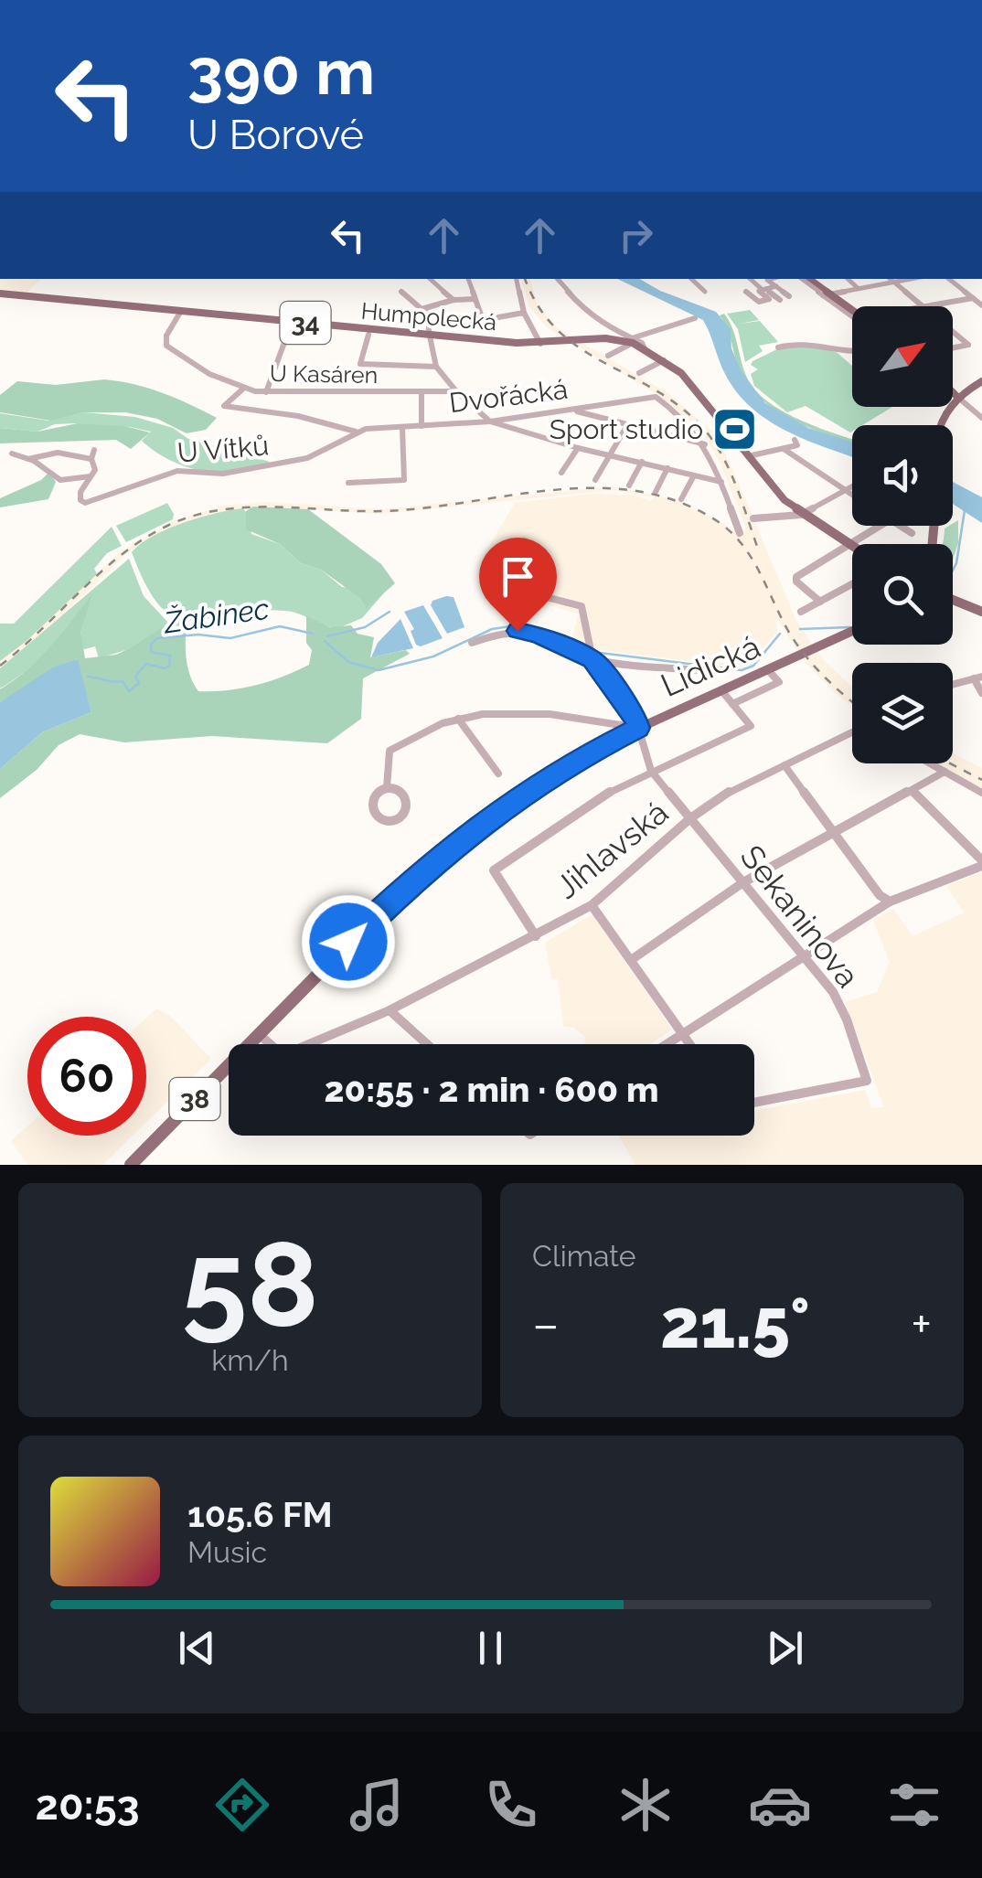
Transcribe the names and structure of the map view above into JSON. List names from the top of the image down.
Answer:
{
  "streets": {
    "main road": [
      "Humpolecká",
      "34",
      "Lidická",
      "38"
    ],
    "street": [
      "U Kasáren",
      "Dvořácká",
      "U Vítků",
      "Jihlavská",
      "Sekaninova"
    ]
  },
  "crossings": [
    ["Humpolecká", "34"],
    ["Humpolecká", "U Kasáren"],
    ["34", "U Kasáren"],
    ["Dvořácká", "U Vítků"],
    ["Lidická", "Jihlavská"],
    ["Lidická", "Sekaninova"],
    ["Jihlavská", "Sekaninova"]
  ],
  "water": ["Žabinec"],
  "places": {
    "sports": ["Sport studio"]
  },
  "north": "top right",
  "page": {
    "turn": ["390 m", "U Borové"],
    "limit": "60",
    "trip": "20:55 · 2 min · 600 m",
    "tile": [
      ["58", "km/h"],
      "Climate"
    ],
    "heat": ["−", "21.5°", "+"],
    "song": ["105.6 FM", "Music"],
    "tabs": "20:53"
  }
}
